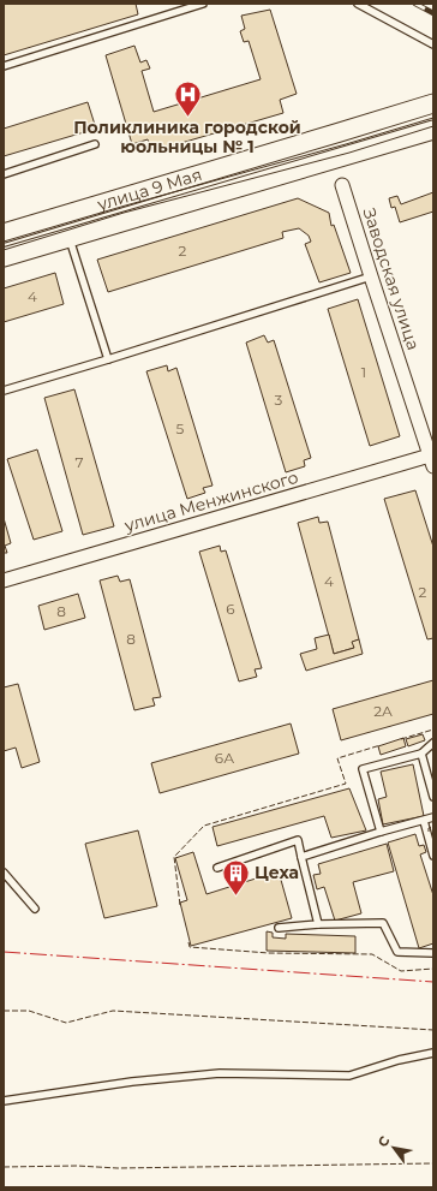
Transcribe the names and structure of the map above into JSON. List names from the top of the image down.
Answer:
{
  "streets": {
    "main road": ["улица 9 Мая"],
    "street": ["Заводская улица", "улица Менжинского"]
  },
  "crossings": [
    ["Заводская улица", "улица Менжинского"]
  ],
  "places": {
    "hospital": ["Поликлиника городской юольницы № 1"],
    "building": ["Цеха"]
  },
  "house_numbers": [
    "2",
    "4",
    "1",
    "3",
    "5",
    "7",
    "4",
    "2",
    "6",
    "8",
    "8",
    "2А",
    "6А"
  ],
  "north": "top left"
}
